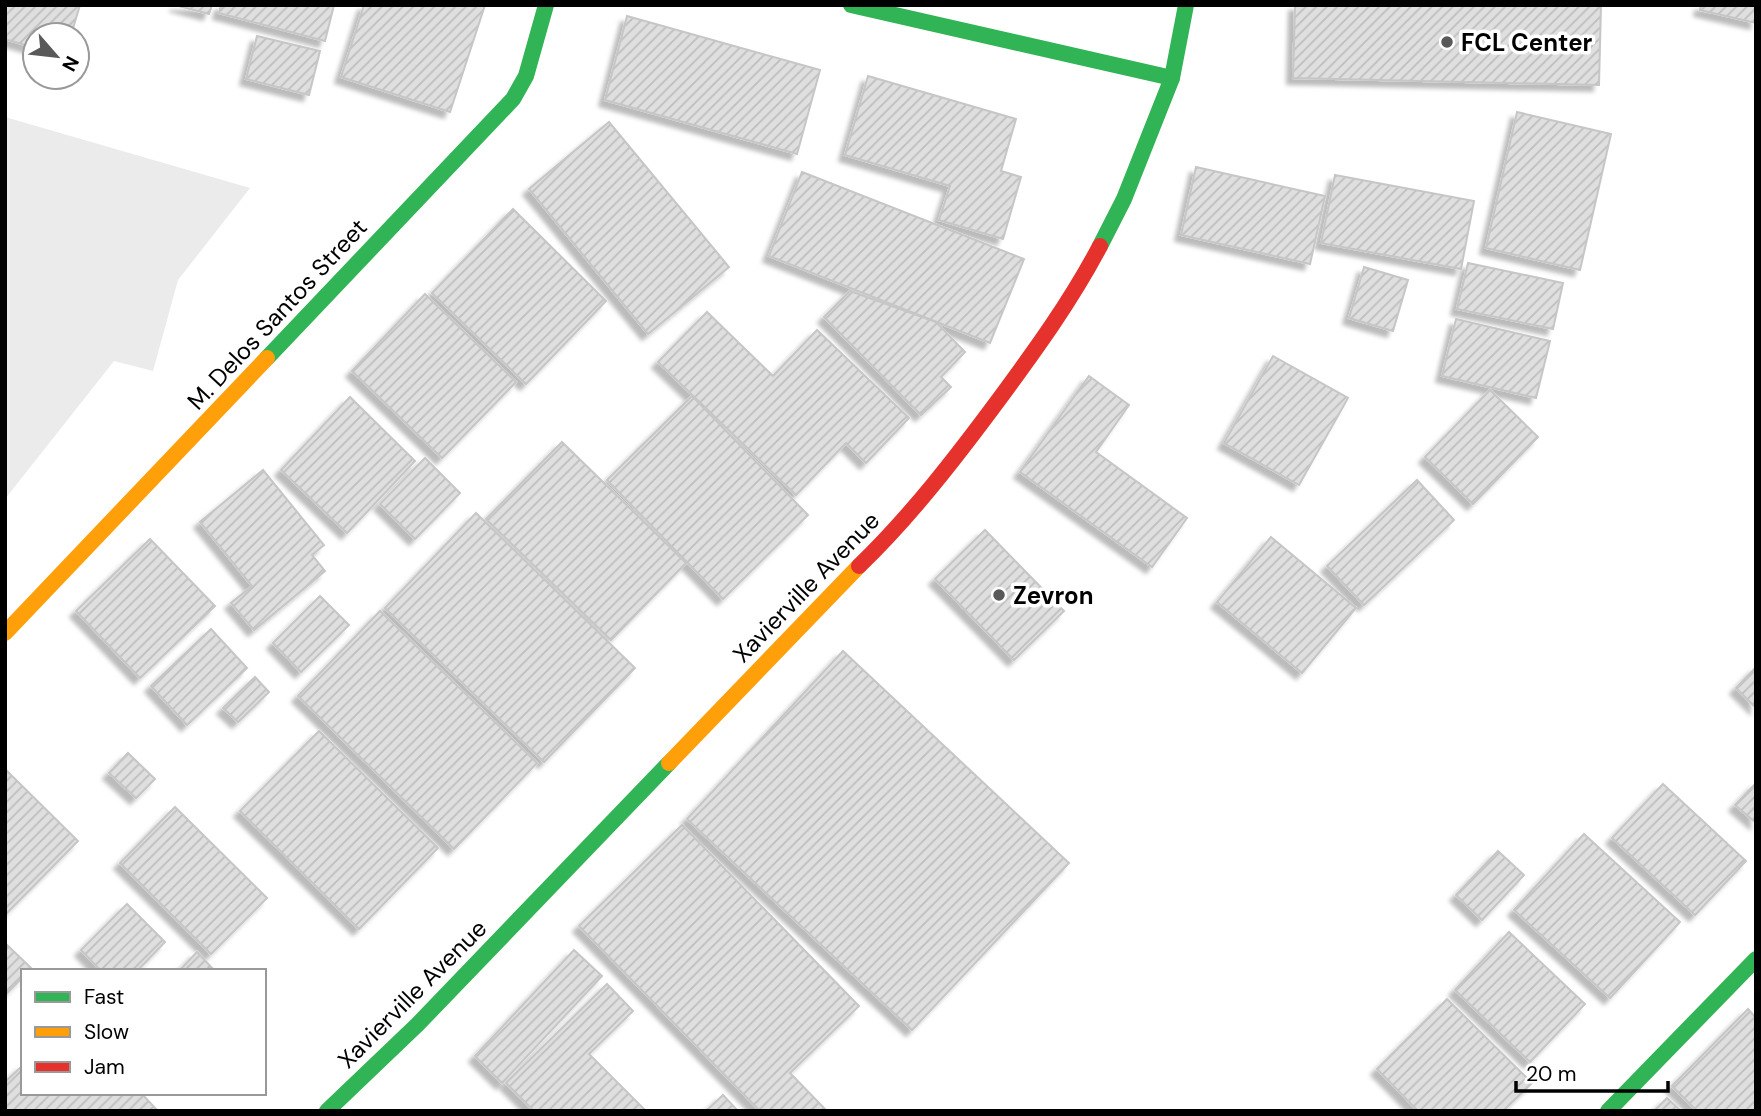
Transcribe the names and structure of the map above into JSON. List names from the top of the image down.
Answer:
{
  "streets": {
    "main road": ["M. Delos Santos Street", "Xavierville Avenue"]
  },
  "places": ["FCL Center", "Zevron"],
  "legend": ["Fast", "Slow", "Jam"],
  "scale_bar": "20 m",
  "north": "bottom right"
}
